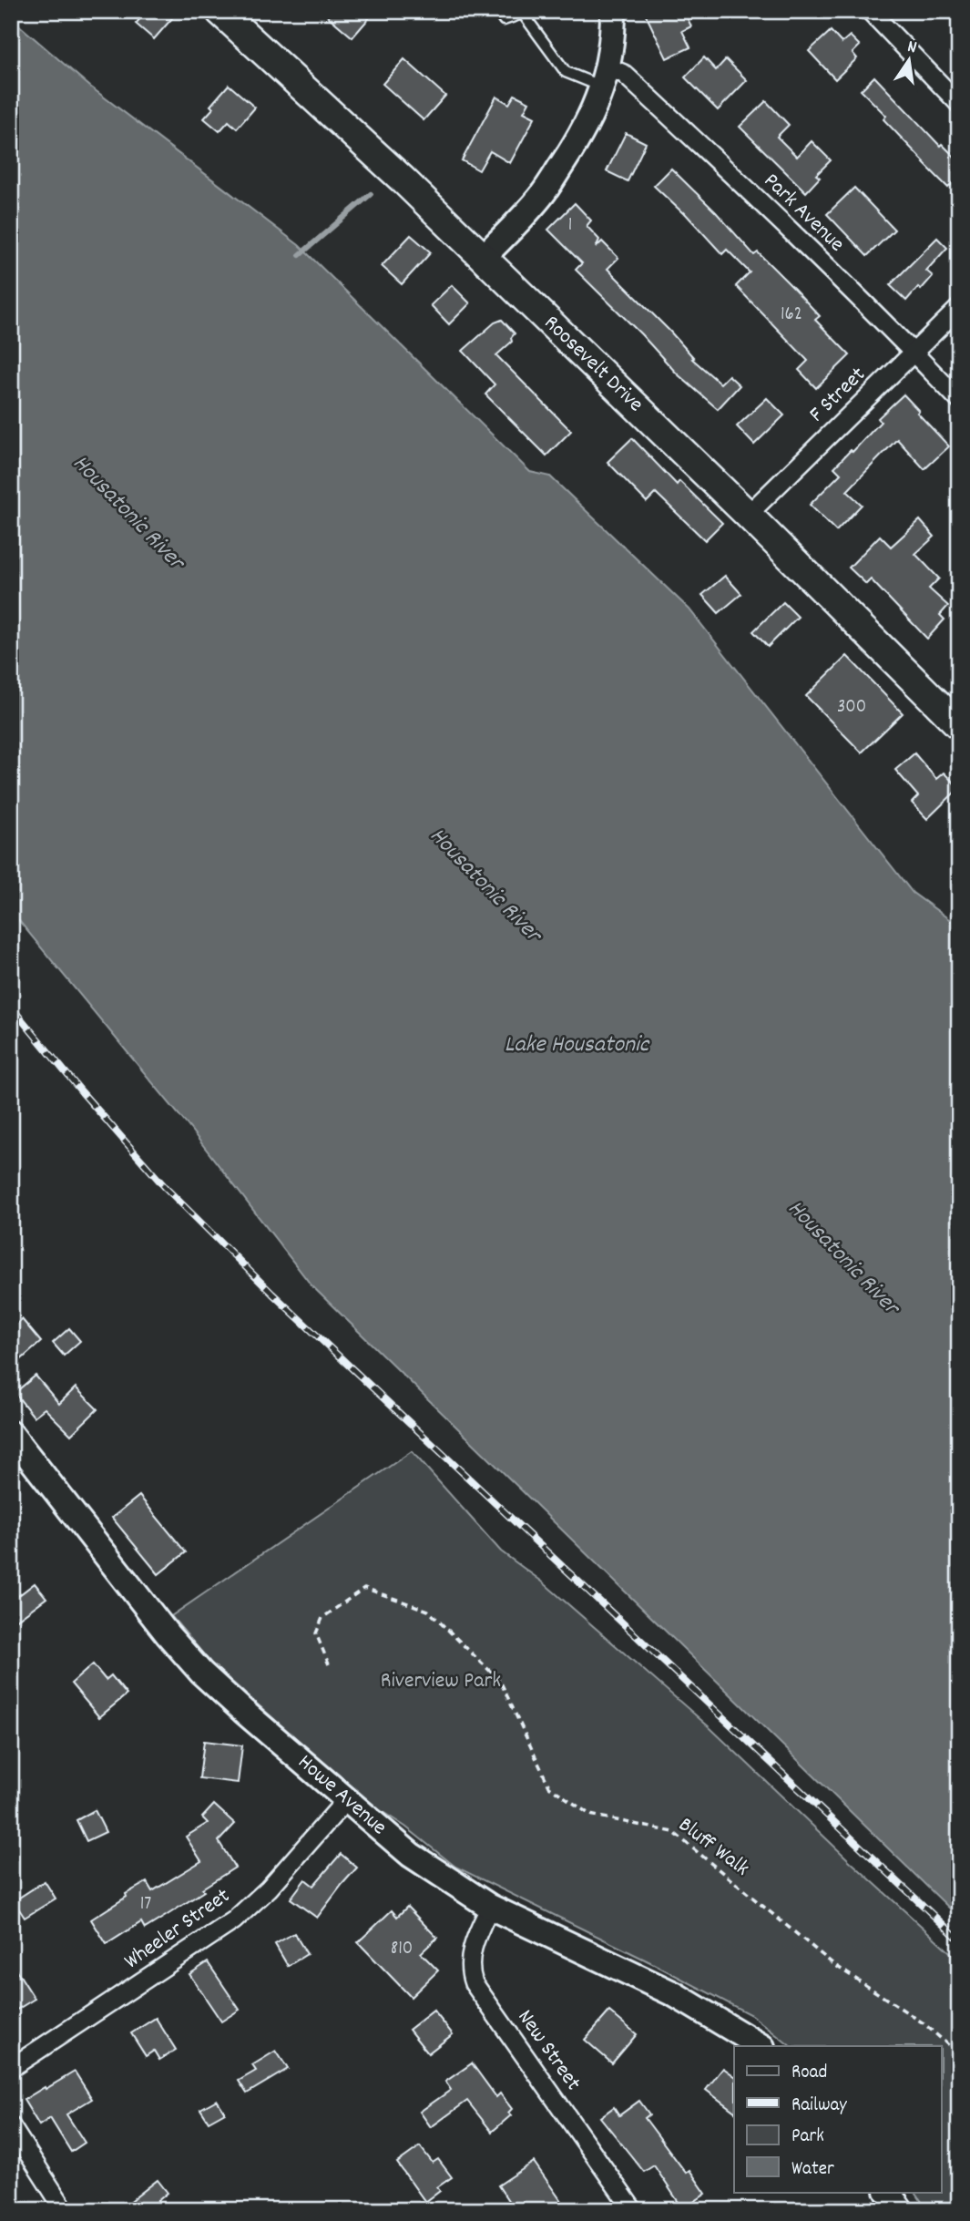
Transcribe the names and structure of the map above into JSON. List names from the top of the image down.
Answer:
{
  "streets": {
    "main road": ["Roosevelt Drive", "Howe Avenue"],
    "street": [
      "Park Avenue",
      "F Street",
      "Wheeler Street",
      "New Street"
    ],
    "path": ["Bluff Walk"]
  },
  "crossings": [
    ["Park Avenue", "F Street"],
    ["Roosevelt Drive", "F Street"],
    ["Howe Avenue", "Wheeler Street"],
    ["Howe Avenue", "New Street"]
  ],
  "water": ["Housatonic River", "Lake Housatonic"],
  "parks": ["Riverview Park"],
  "house_numbers": [
    "1",
    "162",
    "300",
    "17",
    "810"
  ],
  "legend": [
    "Road",
    "Railway",
    "Park",
    "Water"
  ],
  "north": "top"
}
